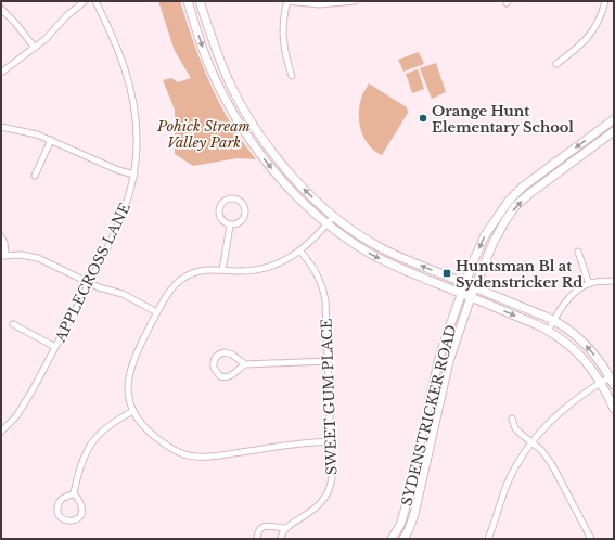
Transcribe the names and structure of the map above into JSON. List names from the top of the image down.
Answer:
{
  "streets": {
    "street": ["APPLECROSS LANE", "SWEET GUM PLACE", "SYDENSTRICKER ROAD"]
  },
  "parks": ["Pohick Stream Valley Park"],
  "places": {
    "other": ["Orange Hunt Elementary School"],
    "transit": ["Huntsman Bl at Sydenstricker Rd"]
  }
}
